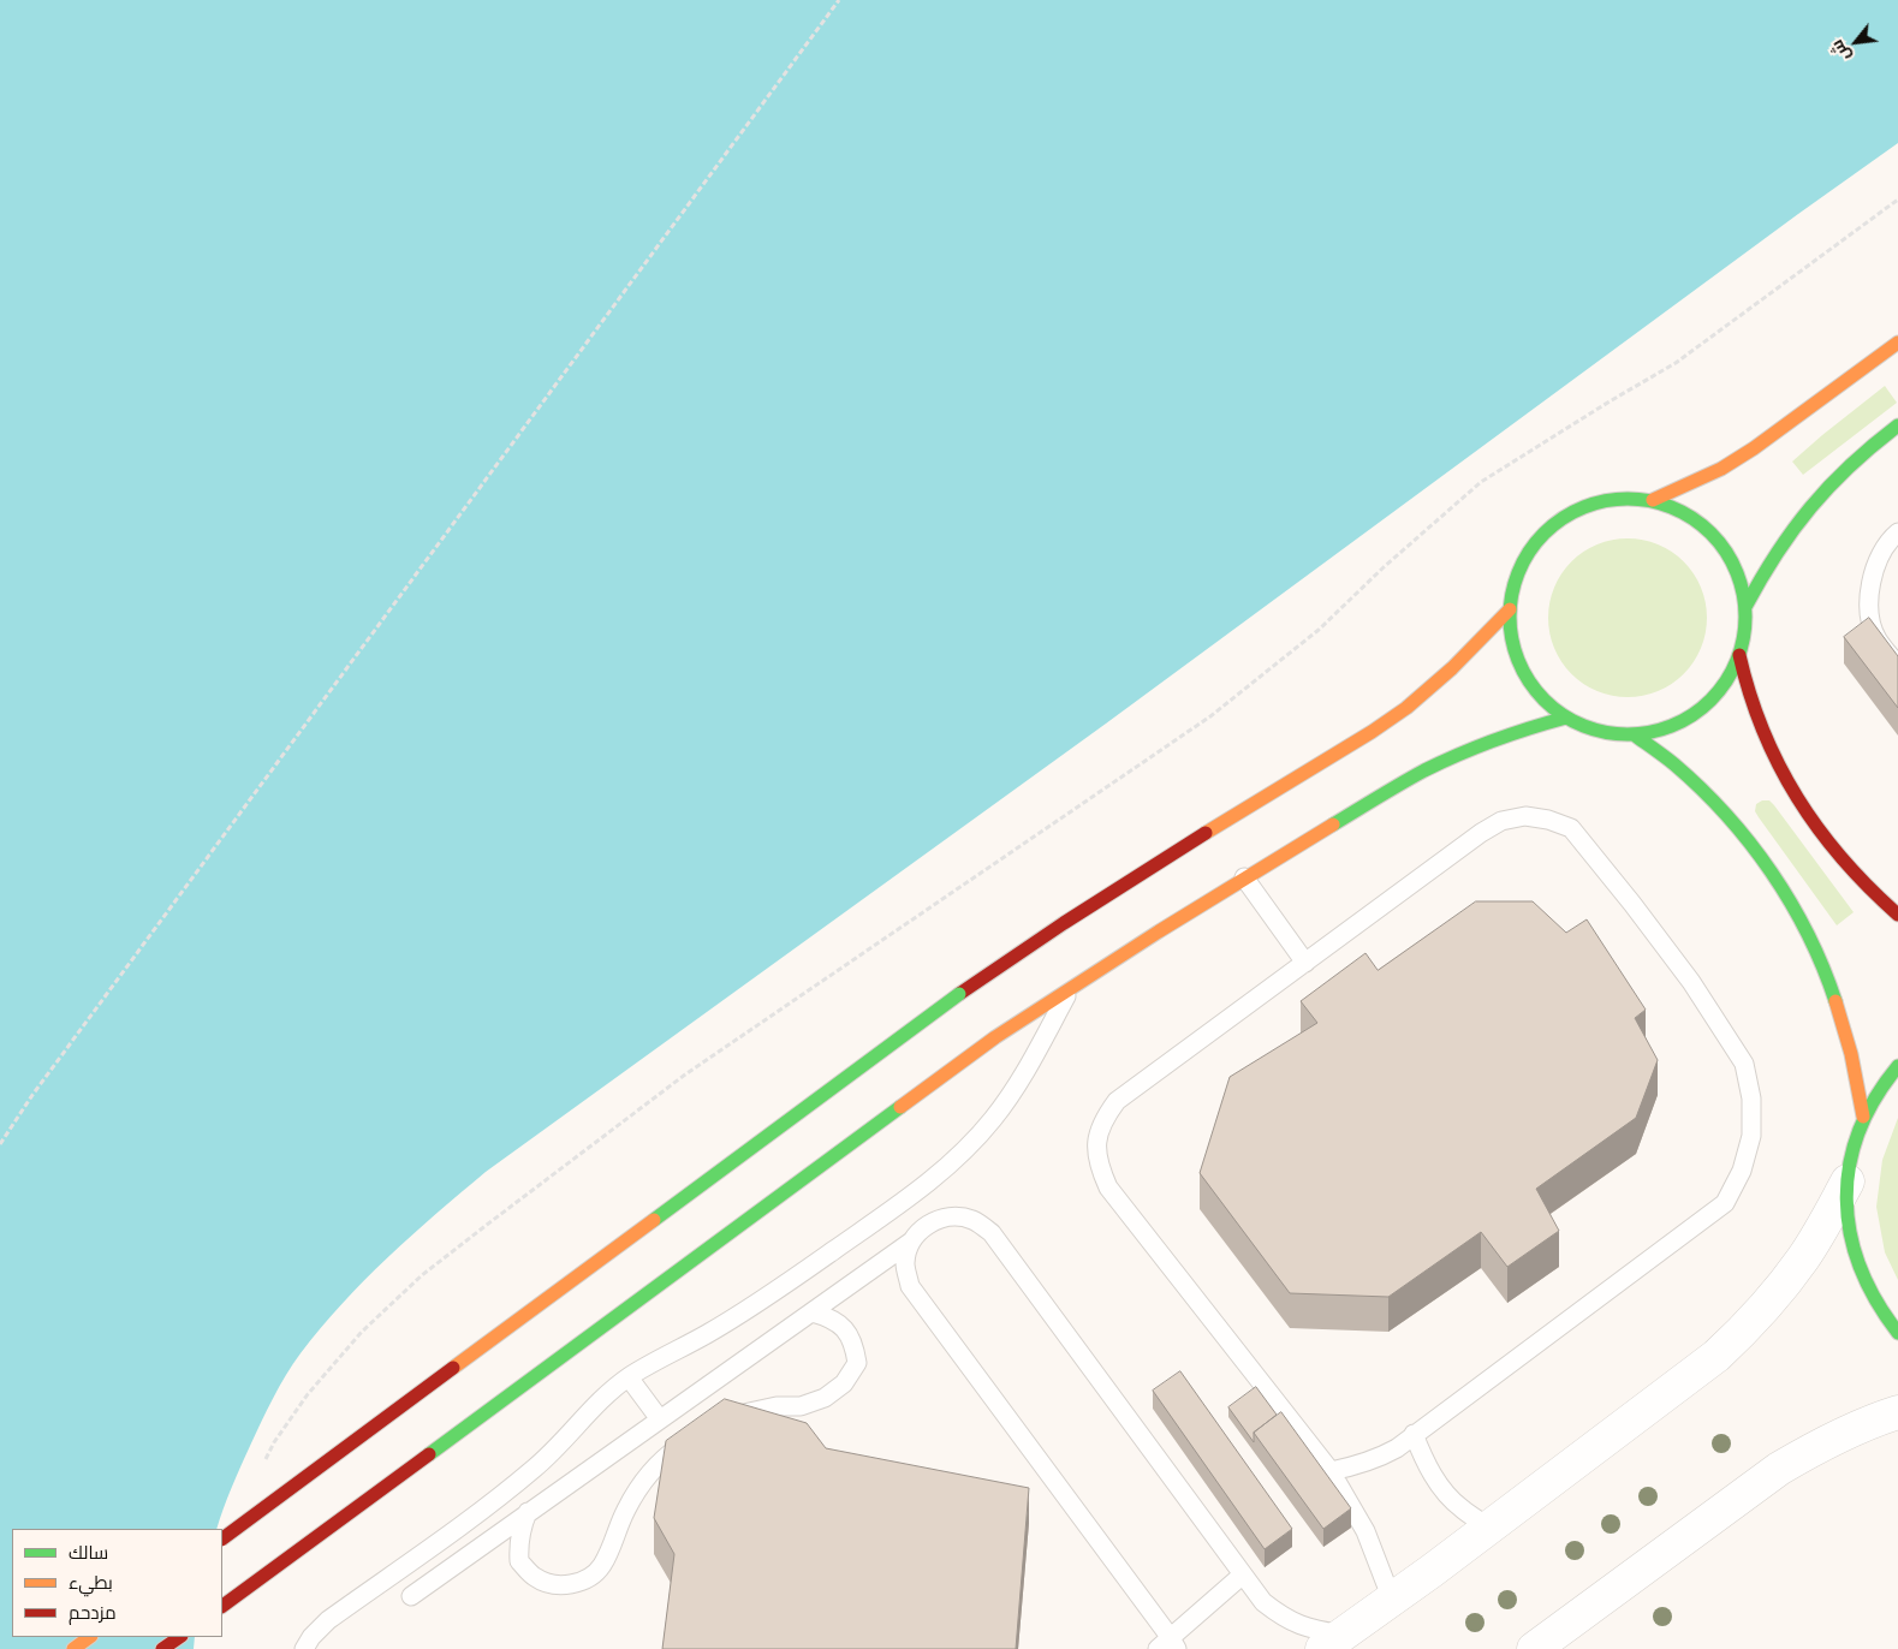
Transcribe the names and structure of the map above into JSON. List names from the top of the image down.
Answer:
{
  "legend": ["سالك", "بطيء", "مزدحم"],
  "north": "bottom left"
}
